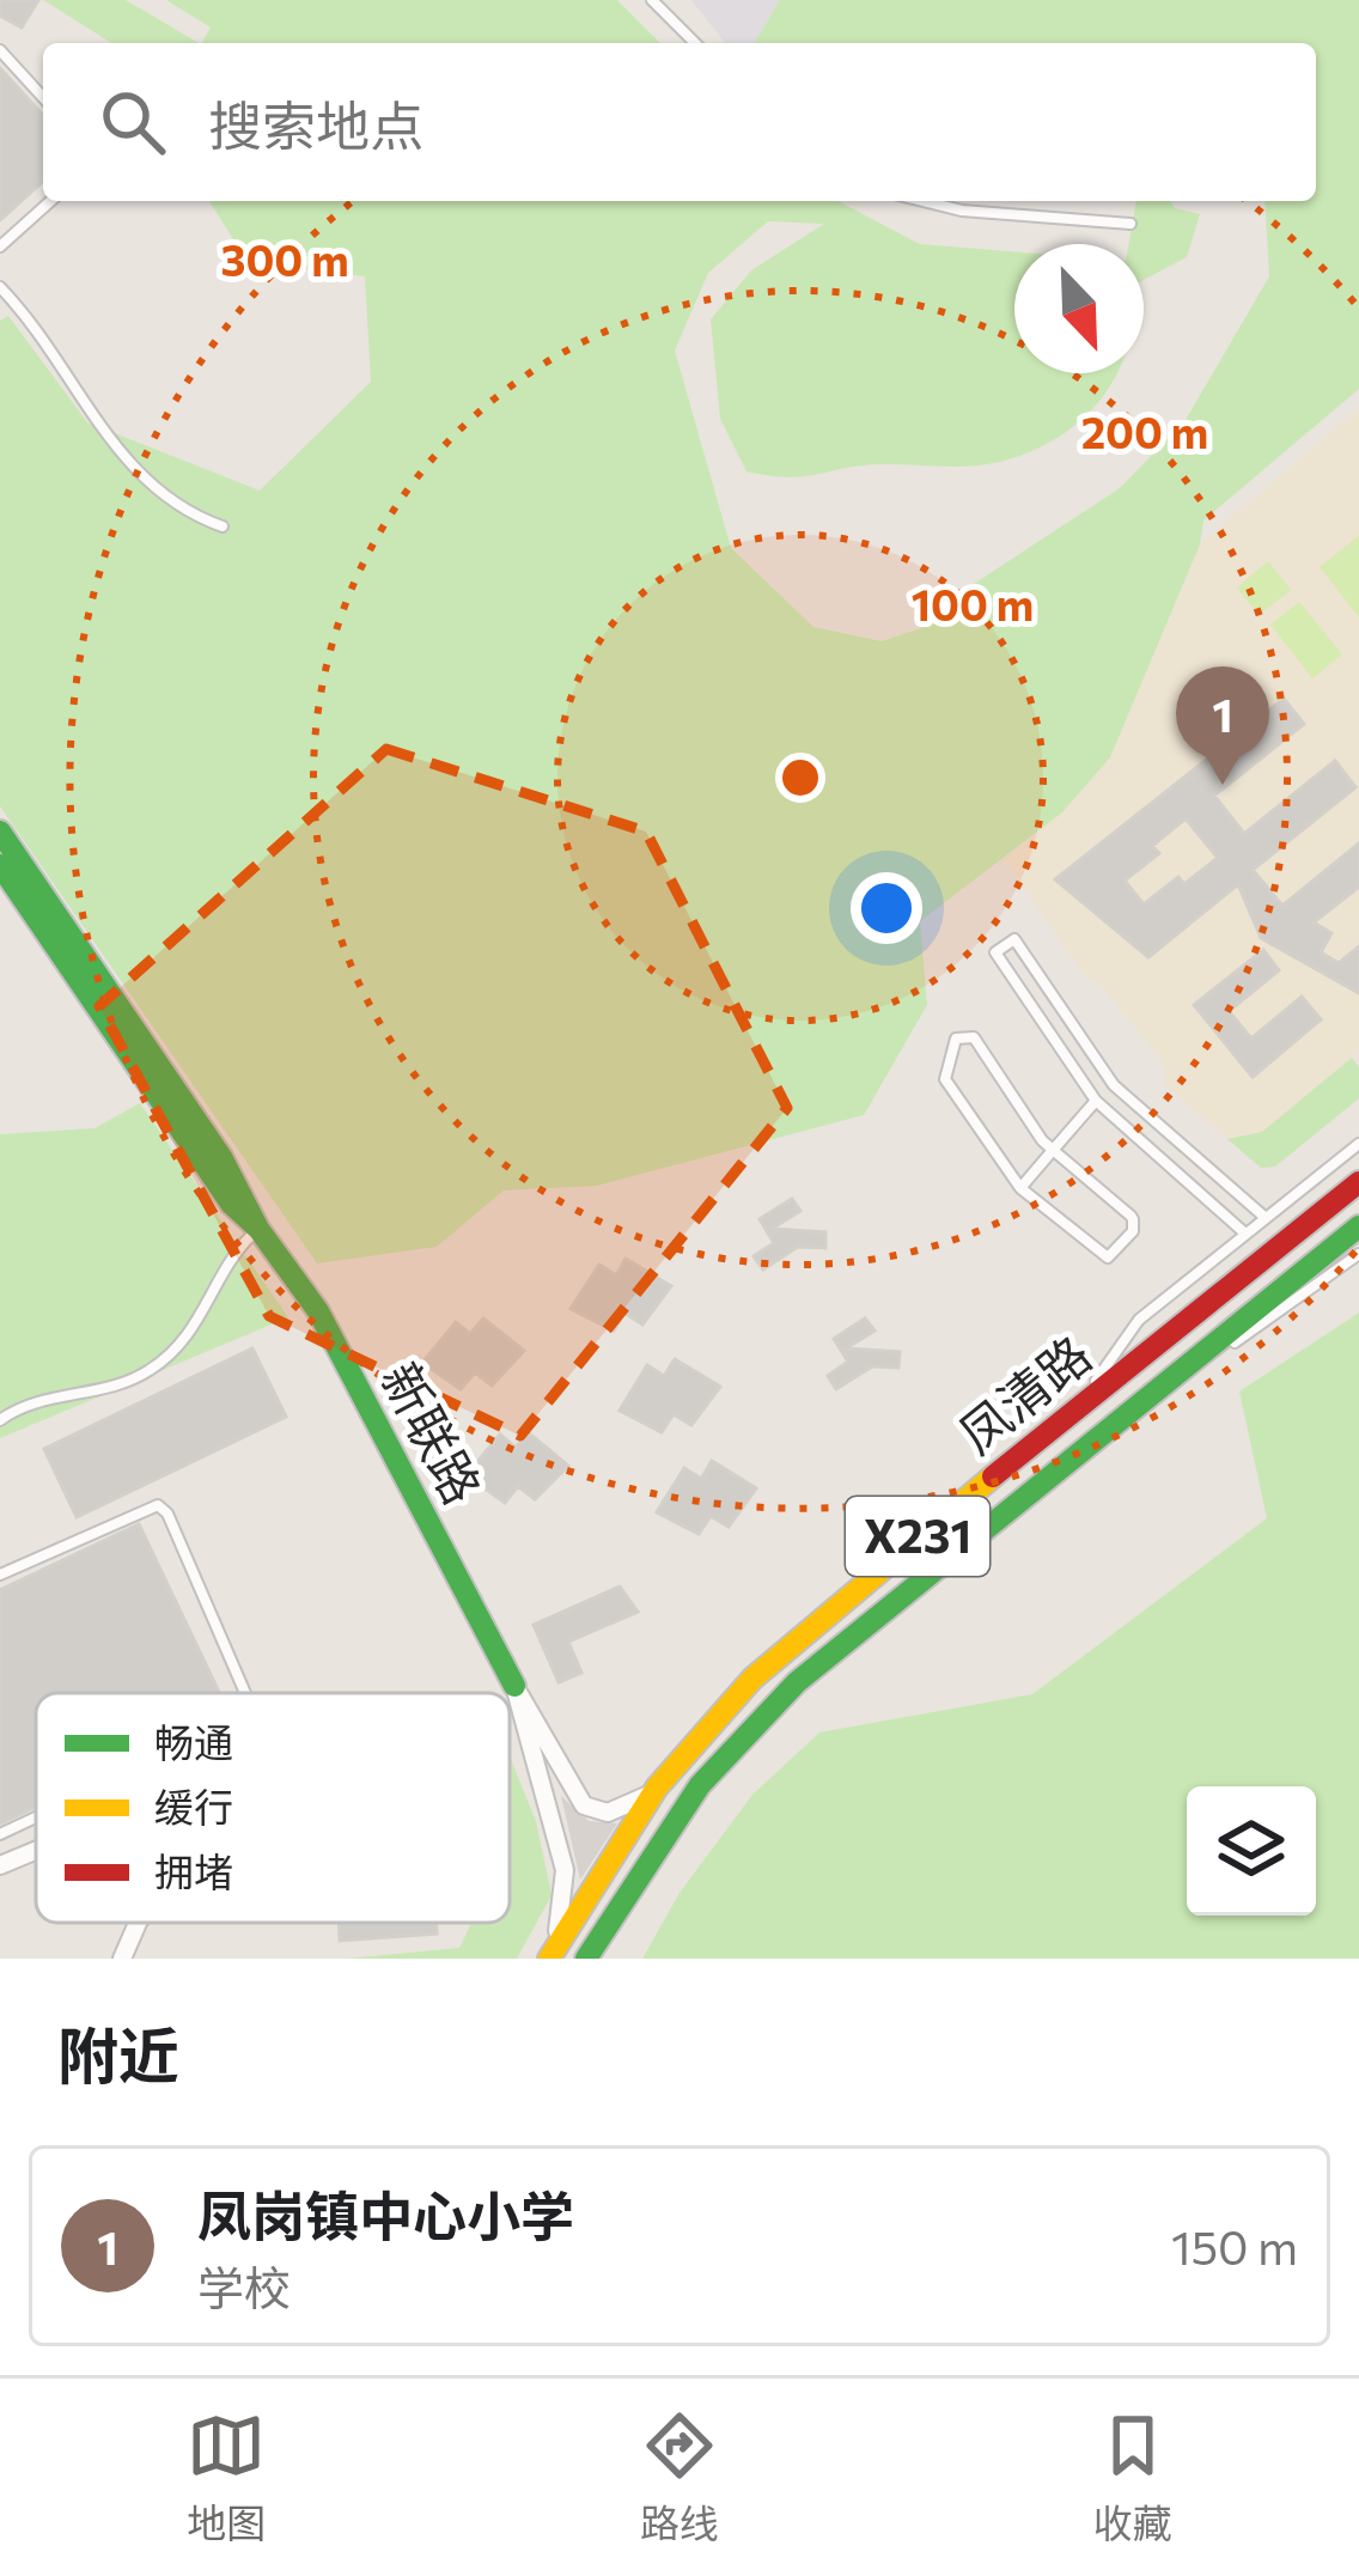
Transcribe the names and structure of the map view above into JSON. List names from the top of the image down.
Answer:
{
  "streets": {
    "main road": ["凤清路", "新联路", "X231"]
  },
  "crossings": [
    ["凤清路", "新联路"]
  ],
  "legend": ["畅通", "缓行", "拥堵"],
  "north": "bottom right",
  "page": {
    "search": "搜索地点",
    "pins": "1",
    "heading": "附近",
    "list": [
      {
        "mark": "1",
        "name": "凤岗镇中心小学",
        "note": "学校",
        "value": "150 m"
      }
    ],
    "nav": ["地图", "路线", "收藏"]
  },
  "rings": ["300 m", "200 m", "100 m"]
}
